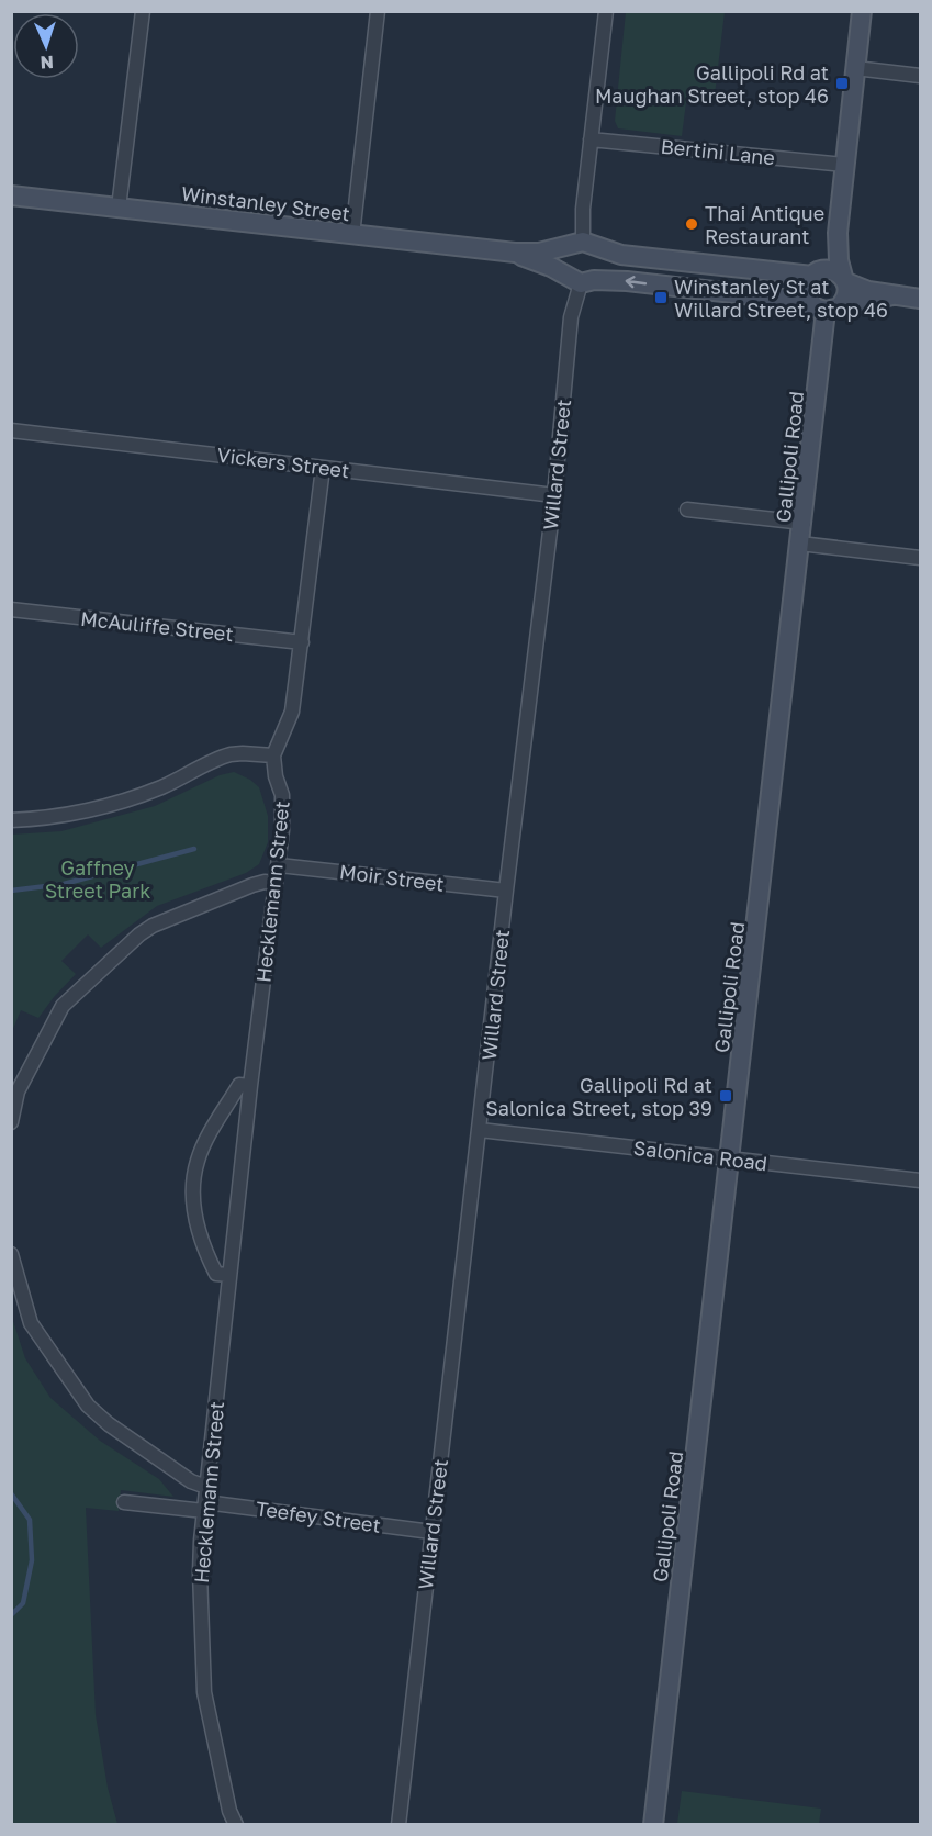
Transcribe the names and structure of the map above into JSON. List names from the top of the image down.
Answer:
{
  "streets": {
    "street": [
      "Bertini Lane",
      "Winstanley Street",
      "Gallipoli Road",
      "Vickers Street",
      "Willard Street",
      "McAuliffe Street",
      "Moir Street",
      "Hecklemann Street",
      "Salonica Road",
      "Teefey Street"
    ]
  },
  "crossings": [
    ["Winstanley Street", "Gallipoli Road"],
    ["Winstanley Street", "Willard Street"],
    ["Gallipoli Road", "Salonica Road"],
    ["Vickers Street", "Willard Street"],
    ["Willard Street", "Moir Street"],
    ["Willard Street", "Salonica Road"],
    ["Willard Street", "Teefey Street"],
    ["Moir Street", "Hecklemann Street"],
    ["Hecklemann Street", "Teefey Street"]
  ],
  "parks": ["Gaffney Street Park"],
  "places": {
    "transit": ["Gallipoli Rd at Maughan Street, stop 46", "Winstanley St at Willard Street, stop 46", "Gallipoli Rd at Salonica Street, stop 39"],
    "other": ["Thai Antique Restaurant"]
  },
  "north": "bottom"
}
